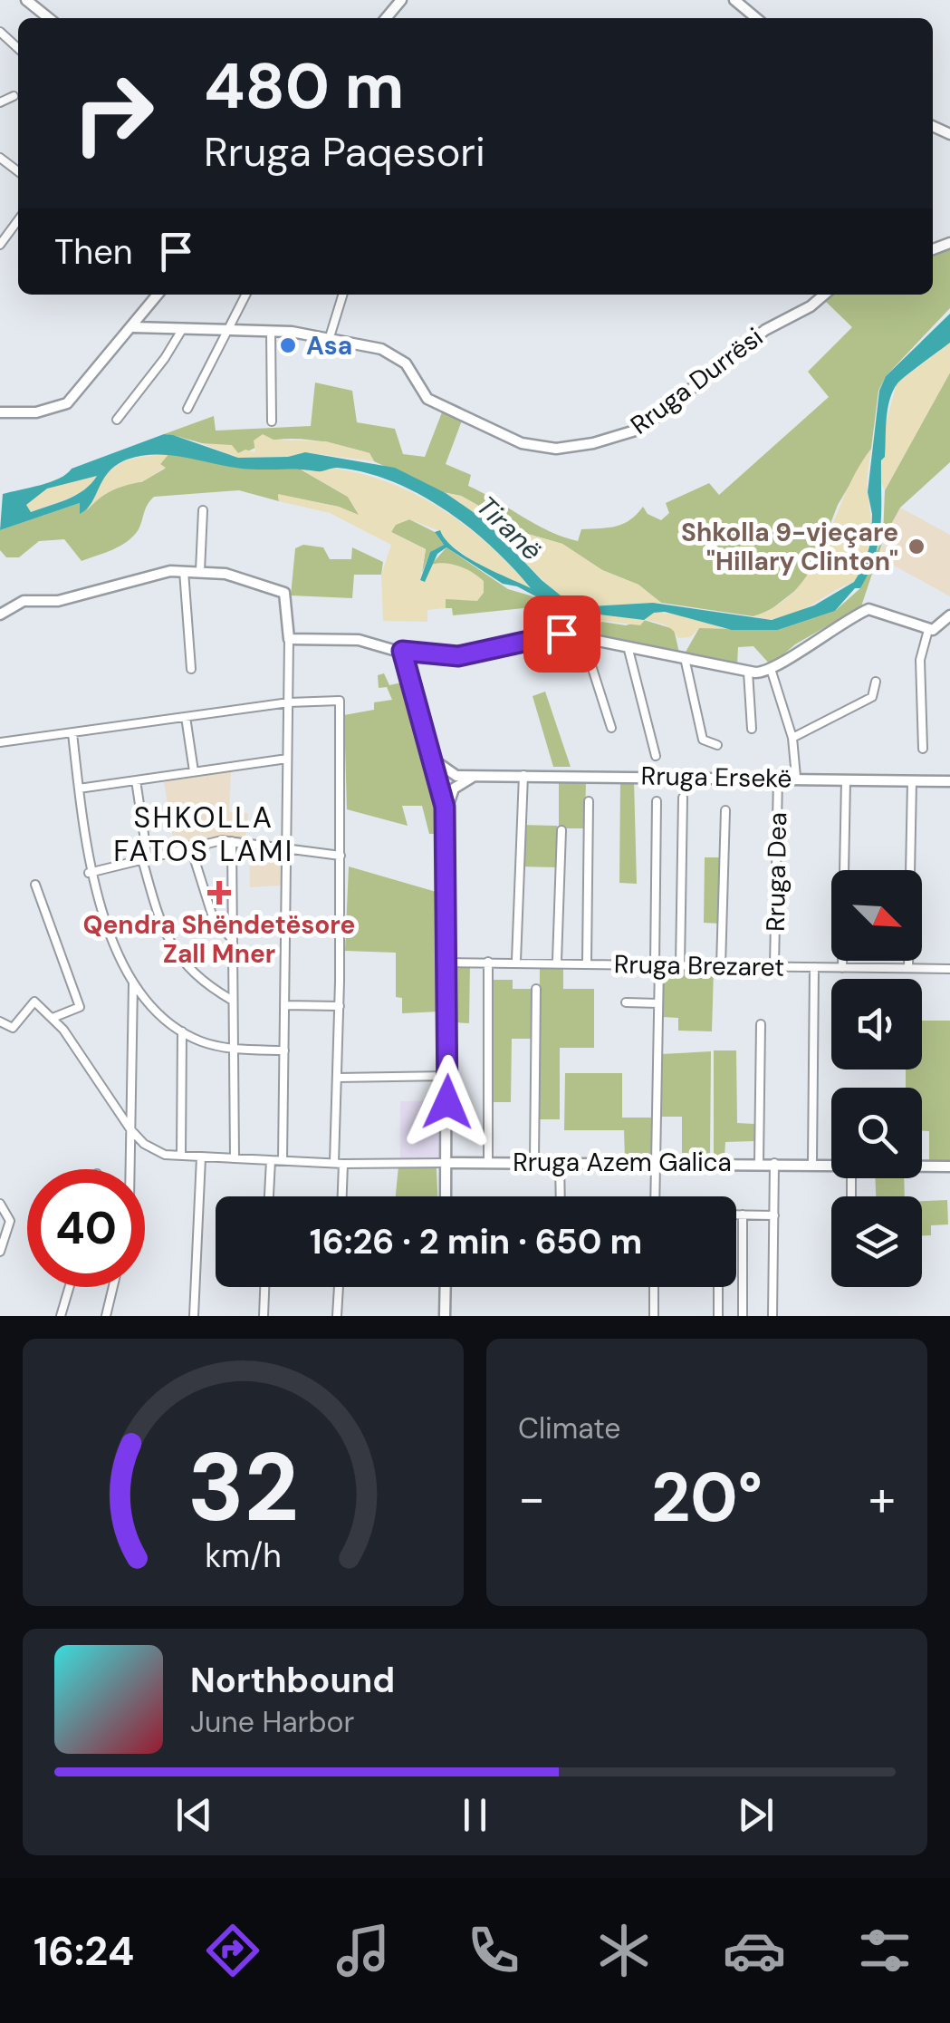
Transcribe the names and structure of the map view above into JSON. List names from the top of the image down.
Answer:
{
  "streets": {
    "street": [
      "Rruga Durrësi",
      "Rruga Ersekë",
      "Rruga Dea",
      "Rruga Brezaret",
      "Rruga Azem Galica"
    ]
  },
  "crossings": [
    ["Rruga Ersekë", "Rruga Dea"],
    ["Rruga Dea", "Rruga Brezaret"]
  ],
  "districts": ["SHKOLLA FATOS LAMI"],
  "water": ["Tiranë"],
  "places": {
    "other": ["Asa", "Shkolla 9-vjeçare \"Hillary Clinton\""],
    "health": ["Qendra Shëndetësore Zall Mner"]
  },
  "north": "bottom right",
  "page": {
    "turn": ["480 m", "Rruga Paqesori"],
    "then": "Then",
    "limit": "40",
    "trip": "16:26 · 2 min · 650 m",
    "tile": "Climate",
    "heat": ["−", "20°", "+"],
    "song": ["Northbound", "June Harbor"],
    "tabs": "16:24",
    "gauge": ["32", "km/h"]
  }
}
